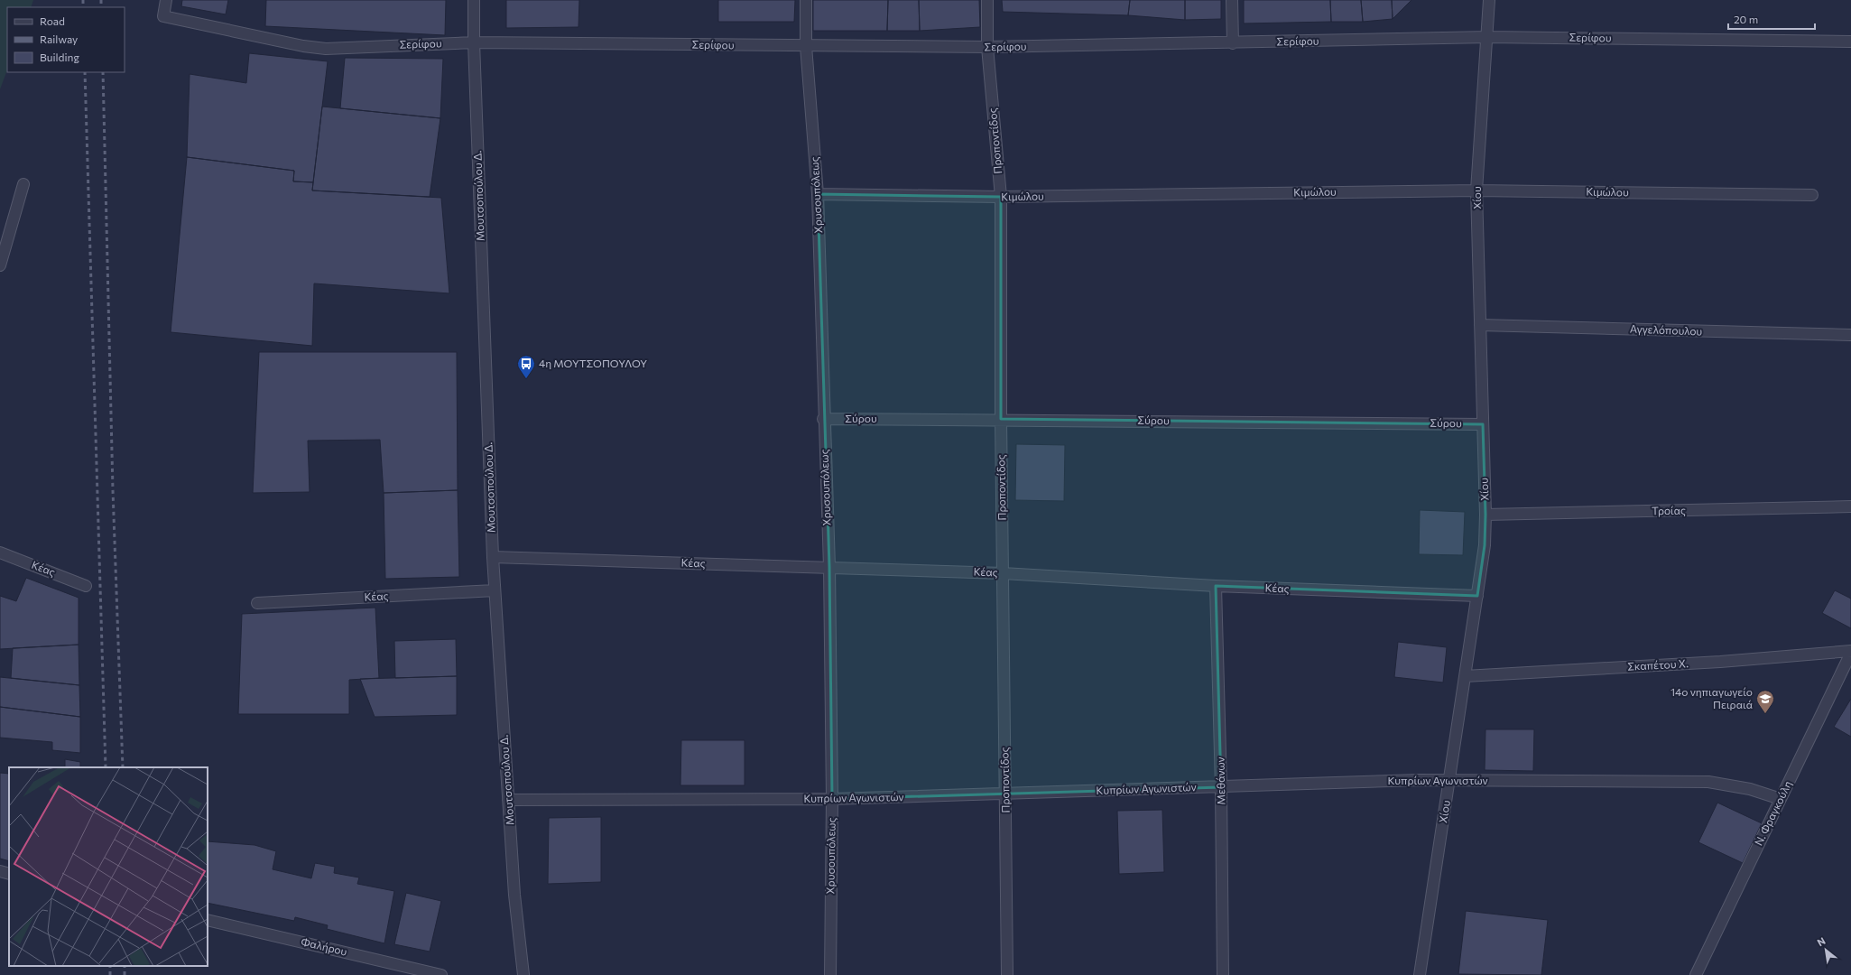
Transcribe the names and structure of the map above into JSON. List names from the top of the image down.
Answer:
{
  "streets": {
    "street": [
      "Σερίφου",
      "Προποντίδος",
      "Κιμώλου",
      "Χρυσουπόλεως",
      "Μουτσοπούλου Δ.",
      "Χίου",
      "Αγγελόπουλου",
      "Σύρου",
      "Τροίας",
      "Κέας",
      "Σκαπέτου Χ.",
      "Μεθάνων",
      "Κυπρίων Αγωνιστών",
      "Ν. Φραγκούλη",
      "Φαλήρου"
    ]
  },
  "crossings": [
    ["Σερίφου", "Προποντίδος"],
    ["Σερίφου", "Χρυσουπόλεως"],
    ["Σερίφου", "Μουτσοπούλου Δ."],
    ["Σερίφου", "Χίου"],
    ["Προποντίδος", "Κιμώλου"],
    ["Προποντίδος", "Σύρου"],
    ["Προποντίδος", "Κέας"],
    ["Προποντίδος", "Κυπρίων Αγωνιστών"],
    ["Κιμώλου", "Χρυσουπόλεως"],
    ["Κιμώλου", "Χίου"],
    ["Χρυσουπόλεως", "Σύρου"],
    ["Χρυσουπόλεως", "Κέας"],
    ["Χρυσουπόλεως", "Κυπρίων Αγωνιστών"],
    ["Μουτσοπούλου Δ.", "Κέας"],
    ["Μουτσοπούλου Δ.", "Κυπρίων Αγωνιστών"],
    ["Χίου", "Αγγελόπουλου"],
    ["Χίου", "Σύρου"],
    ["Χίου", "Τροίας"],
    ["Χίου", "Κέας"],
    ["Χίου", "Σκαπέτου Χ."],
    ["Χίου", "Κυπρίων Αγωνιστών"],
    ["Κέας", "Μεθάνων"],
    ["Σκαπέτου Χ.", "Ν. Φραγκούλη"],
    ["Μεθάνων", "Κυπρίων Αγωνιστών"],
    ["Κυπρίων Αγωνιστών", "Ν. Φραγκούλη"]
  ],
  "places": {
    "bus stop": ["4η ΜΟΥΤΣΟΠΟΥΛΟΥ"],
    "school or university": ["14ο νηπιαγωγείο Πειραιά"]
  },
  "legend": ["Road", "Railway", "Building"],
  "scale_bar": "20 m",
  "north": "top left"
}
